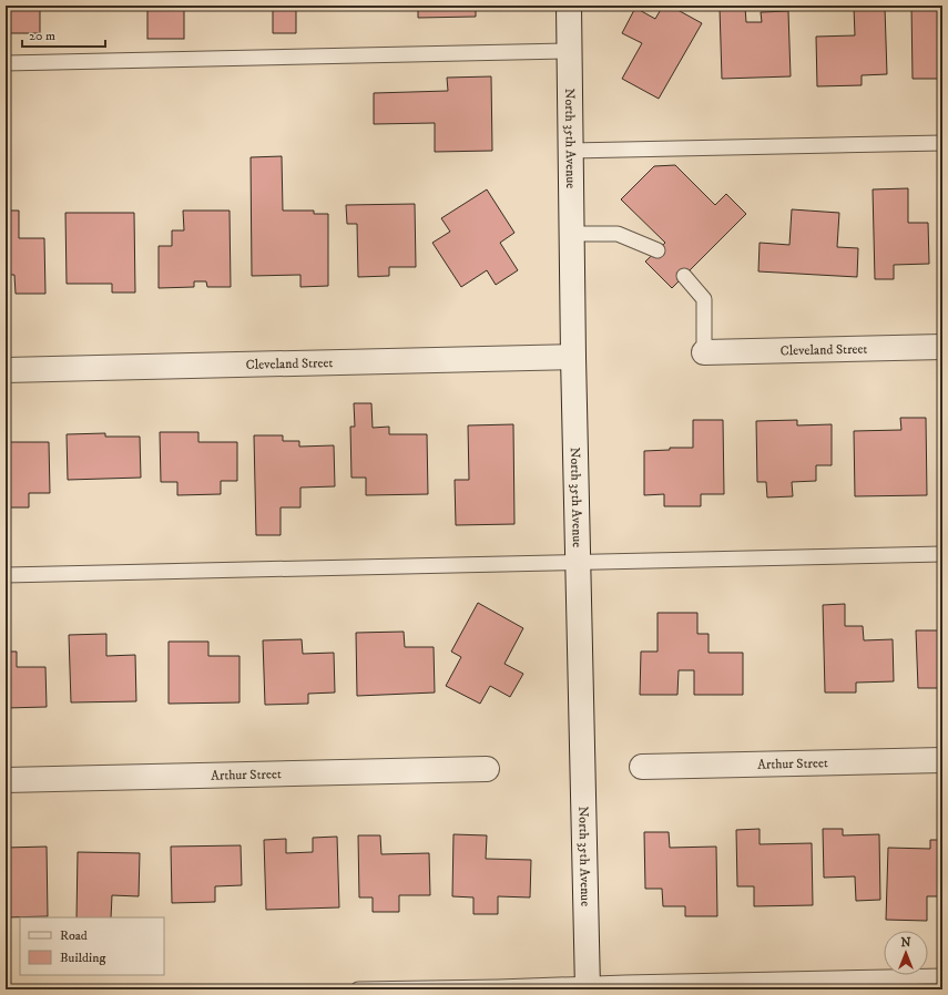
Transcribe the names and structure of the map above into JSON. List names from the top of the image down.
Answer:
{
  "streets": {
    "street": ["North 35th Avenue", "Cleveland Street", "Arthur Street"]
  },
  "crossings": [
    ["North 35th Avenue", "Cleveland Street"]
  ],
  "legend": ["Road", "Building"],
  "scale_bar": "20 m",
  "north": "top"
}
